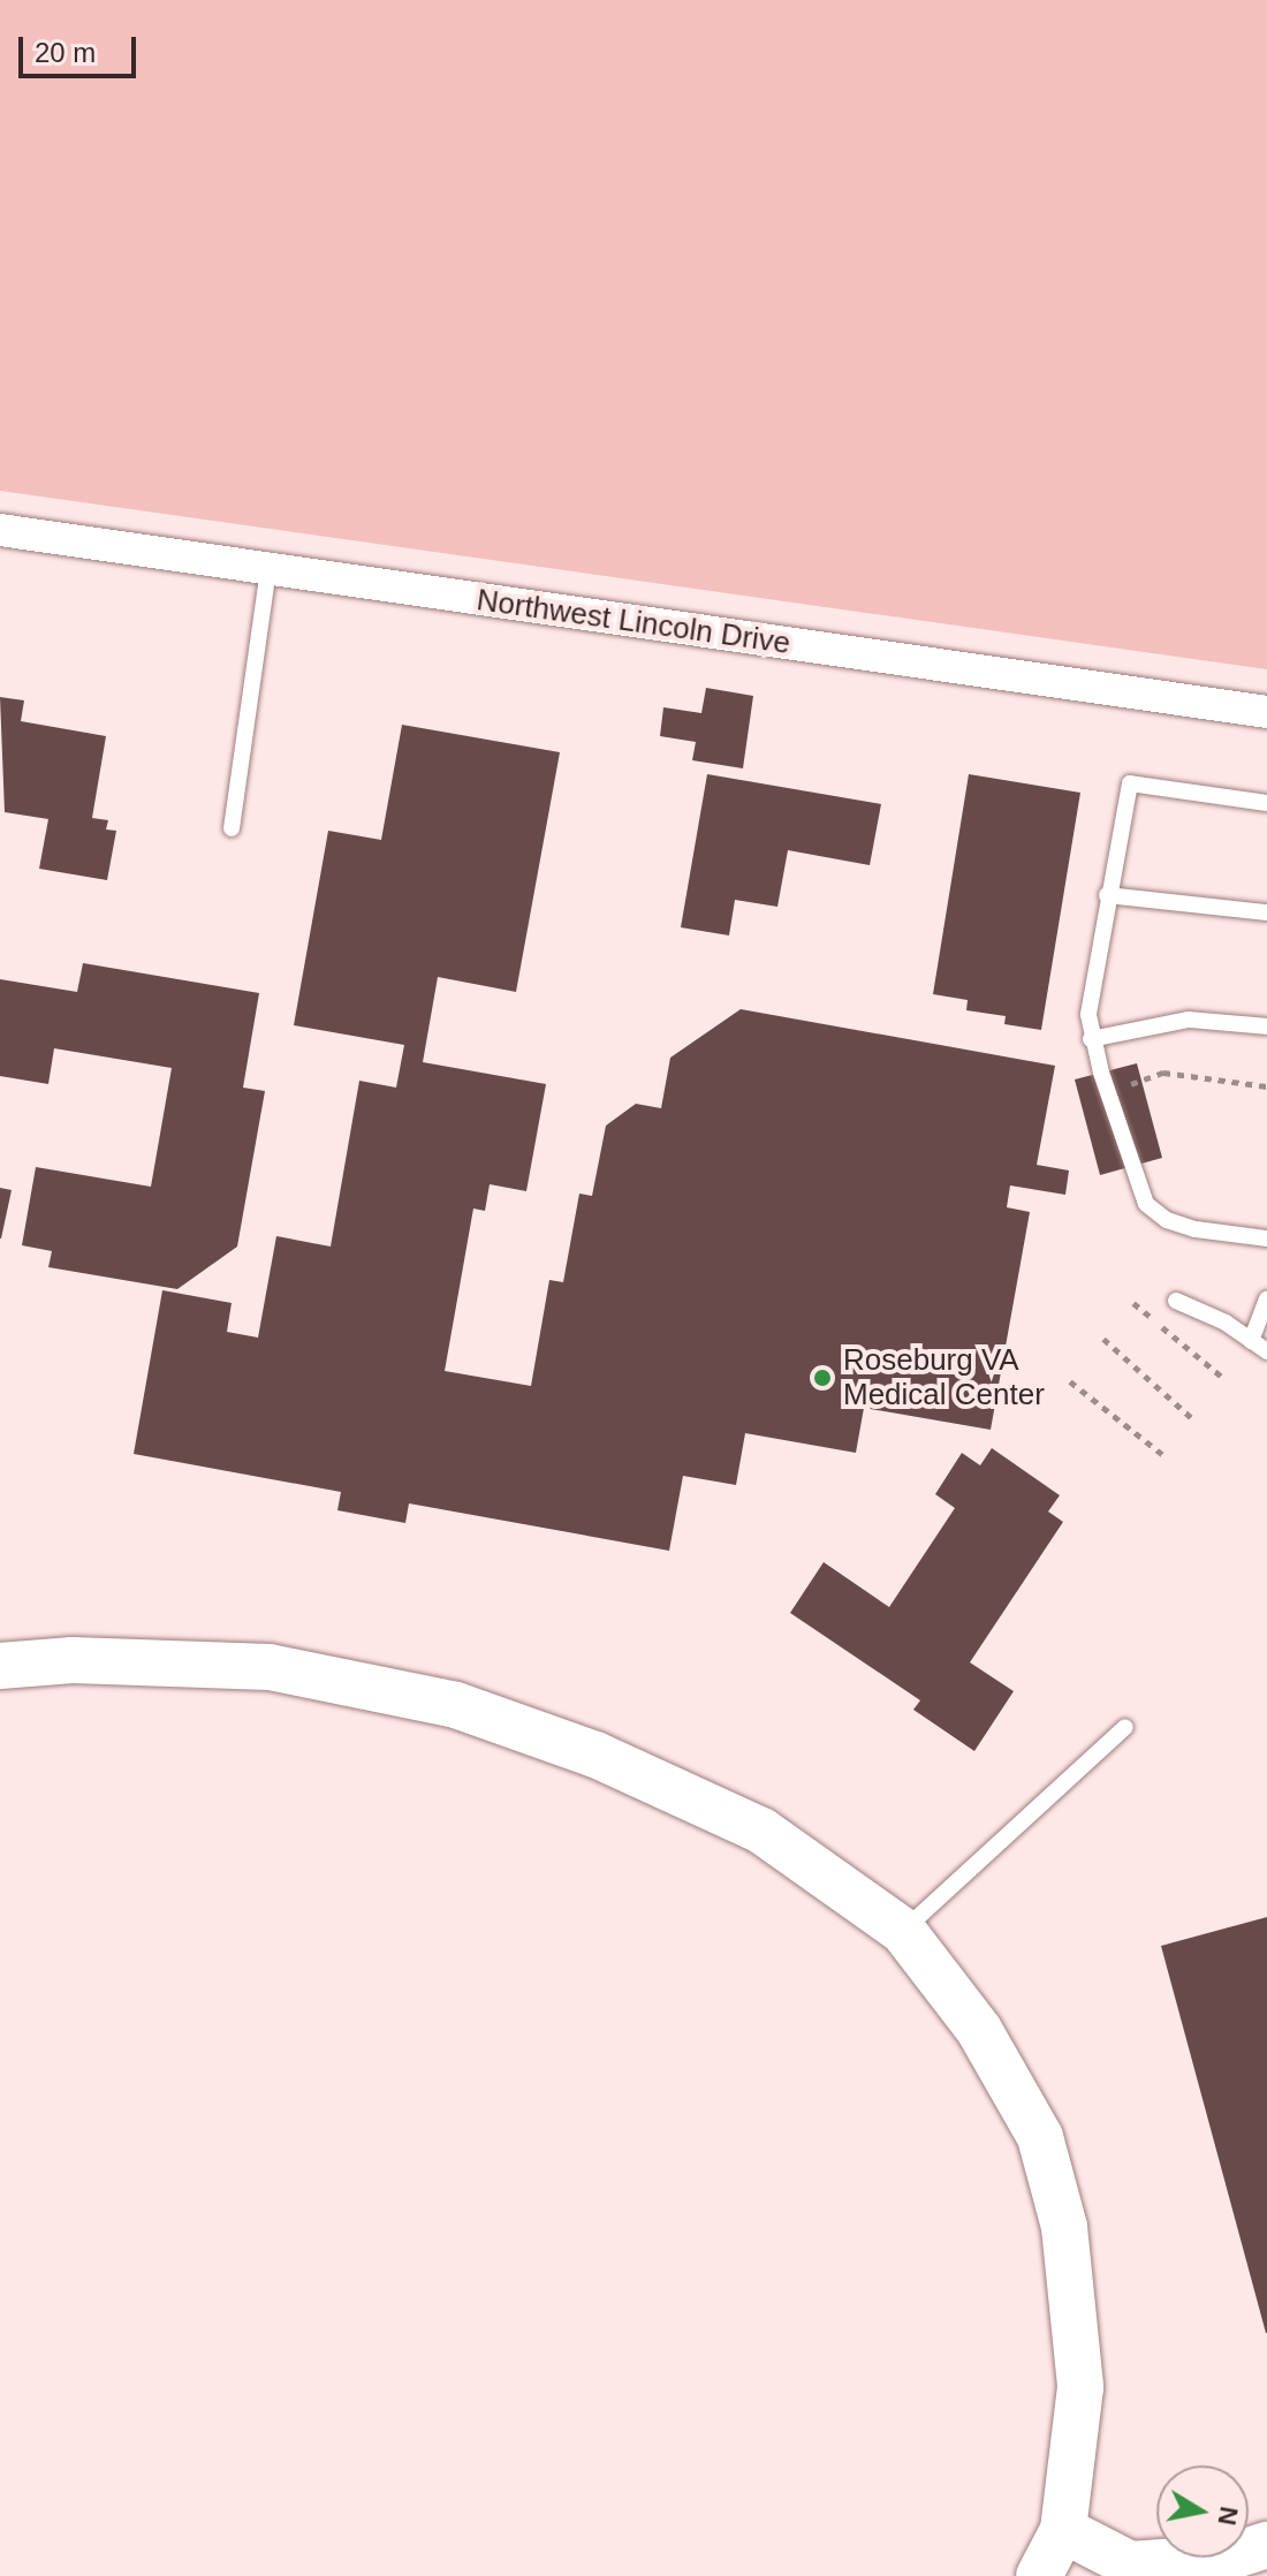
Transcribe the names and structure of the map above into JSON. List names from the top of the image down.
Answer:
{
  "streets": {
    "street": ["Northwest Lincoln Drive"]
  },
  "places": ["Roseburg VA Medical Center"],
  "scale_bar": "20 m",
  "north": "right"
}
